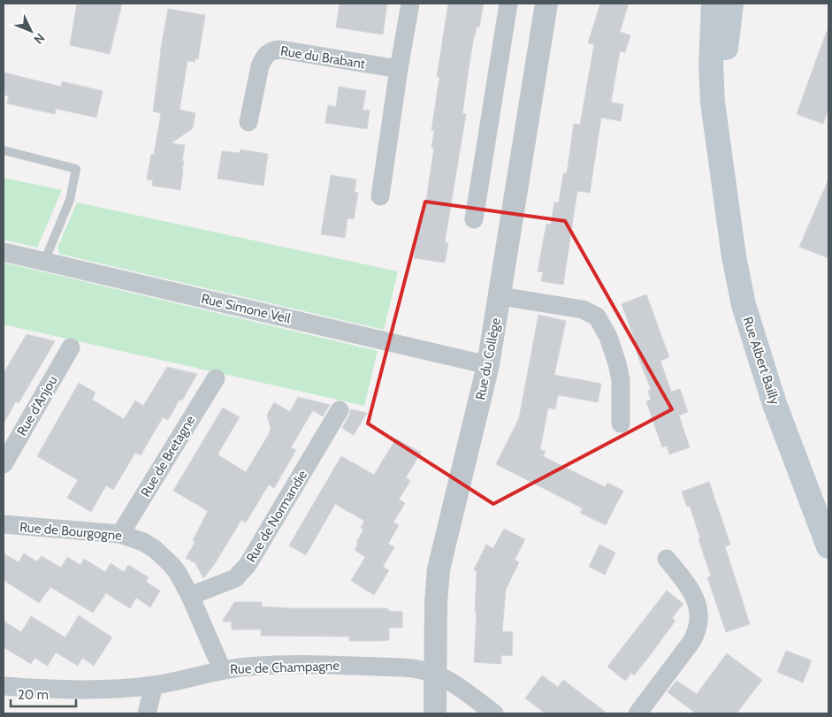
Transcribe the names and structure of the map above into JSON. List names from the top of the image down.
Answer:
{
  "streets": {
    "main road": ["Rue Albert Bailly"],
    "street": [
      "Rue du Brabant",
      "Rue Simone Veil",
      "Rue du Collège",
      "Rue d'Anjou",
      "Rue de Bretagne",
      "Rue de Normandie",
      "Rue de Bourgogne",
      "Rue de Champagne"
    ]
  },
  "crossings": [
    ["Rue Simone Veil", "Rue du Collège"],
    ["Rue du Collège", "Rue de Champagne"],
    ["Rue de Bretagne", "Rue de Bourgogne"],
    ["Rue de Normandie", "Rue de Bourgogne"],
    ["Rue de Bourgogne", "Rue de Champagne"]
  ],
  "scale_bar": "20 m",
  "north": "bottom right"
}
